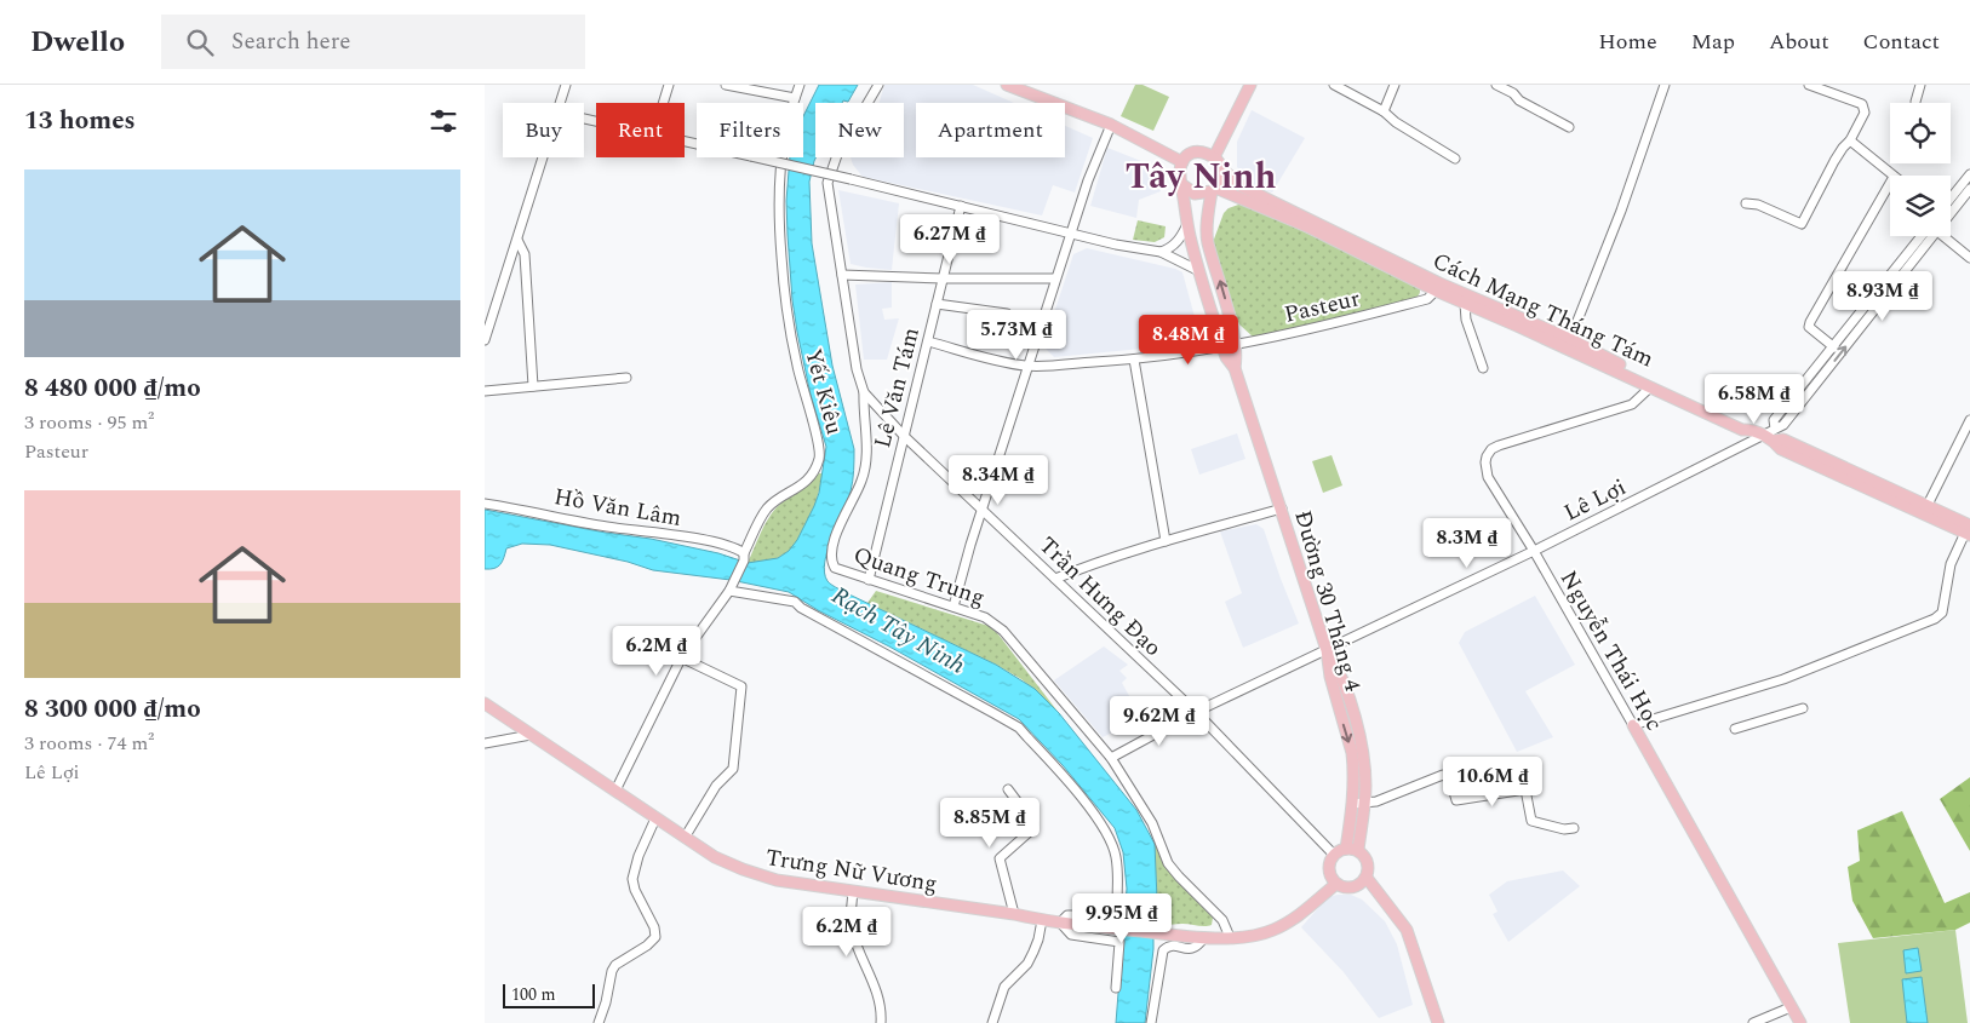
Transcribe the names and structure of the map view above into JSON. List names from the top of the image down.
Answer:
{
  "streets": {
    "main road": [
      "Cách Mạng Tháng Tám",
      "Đường 30 Tháng 4",
      "Nguyễn Thái Học",
      "Trưng Nữ Vương"
    ],
    "street": [
      "Pasteur",
      "Lê Văn Tám",
      "Yết Kiêu",
      "Lê Lợi",
      "Hồ Văn Lâm",
      "Quang Trung",
      "Trần Hưng Đạo"
    ]
  },
  "crossings": [
    ["Pasteur", "Cách Mạng Tháng Tám"],
    ["Pasteur", "Lê Văn Tám"],
    ["Pasteur", "Đường 30 Tháng 4"],
    ["Cách Mạng Tháng Tám", "Lê Lợi"],
    ["Cách Mạng Tháng Tám", "Đường 30 Tháng 4"],
    ["Cách Mạng Tháng Tám", "Nguyễn Thái Học"],
    ["Lê Văn Tám", "Quang Trung"],
    ["Lê Văn Tám", "Trần Hưng Đạo"],
    ["Yết Kiêu", "Hồ Văn Lâm"],
    ["Yết Kiêu", "Trưng Nữ Vương"],
    ["Lê Lợi", "Quang Trung"],
    ["Lê Lợi", "Trần Hưng Đạo"],
    ["Lê Lợi", "Đường 30 Tháng 4"],
    ["Lê Lợi", "Nguyễn Thái Học"],
    ["Quang Trung", "Trần Hưng Đạo"],
    ["Trần Hưng Đạo", "Đường 30 Tháng 4"]
  ],
  "districts": ["Tây Ninh"],
  "water": ["Rạch Tây Ninh"],
  "scale_bar": "100 m",
  "page": {
    "header": "Dwello",
    "search": "Search here",
    "nav": [
      "Home",
      "Map",
      "About",
      "Contact"
    ],
    "heading": "13 homes",
    "chip": [
      "Buy",
      "Rent",
      "Filters",
      "New",
      "Apartment"
    ],
    "list": [
      {
        "name": "8 480 000 ₫/mo",
        "note": "3 rooms · 95 m² · Pasteur"
      },
      {
        "name": "8 300 000 ₫/mo",
        "note": "3 rooms · 74 m² · Lê Lợi"
      }
    ],
    "price": [
      "6.27M ₫",
      "8.93M ₫",
      "5.73M ₫",
      "8.48M ₫",
      "6.58M ₫",
      "8.34M ₫",
      "8.3M ₫",
      "6.2M ₫",
      "9.62M ₫",
      "10.6M ₫",
      "8.85M ₫",
      "9.95M ₫",
      "6.2M ₫"
    ],
    "scale": "100 m"
  }
}
